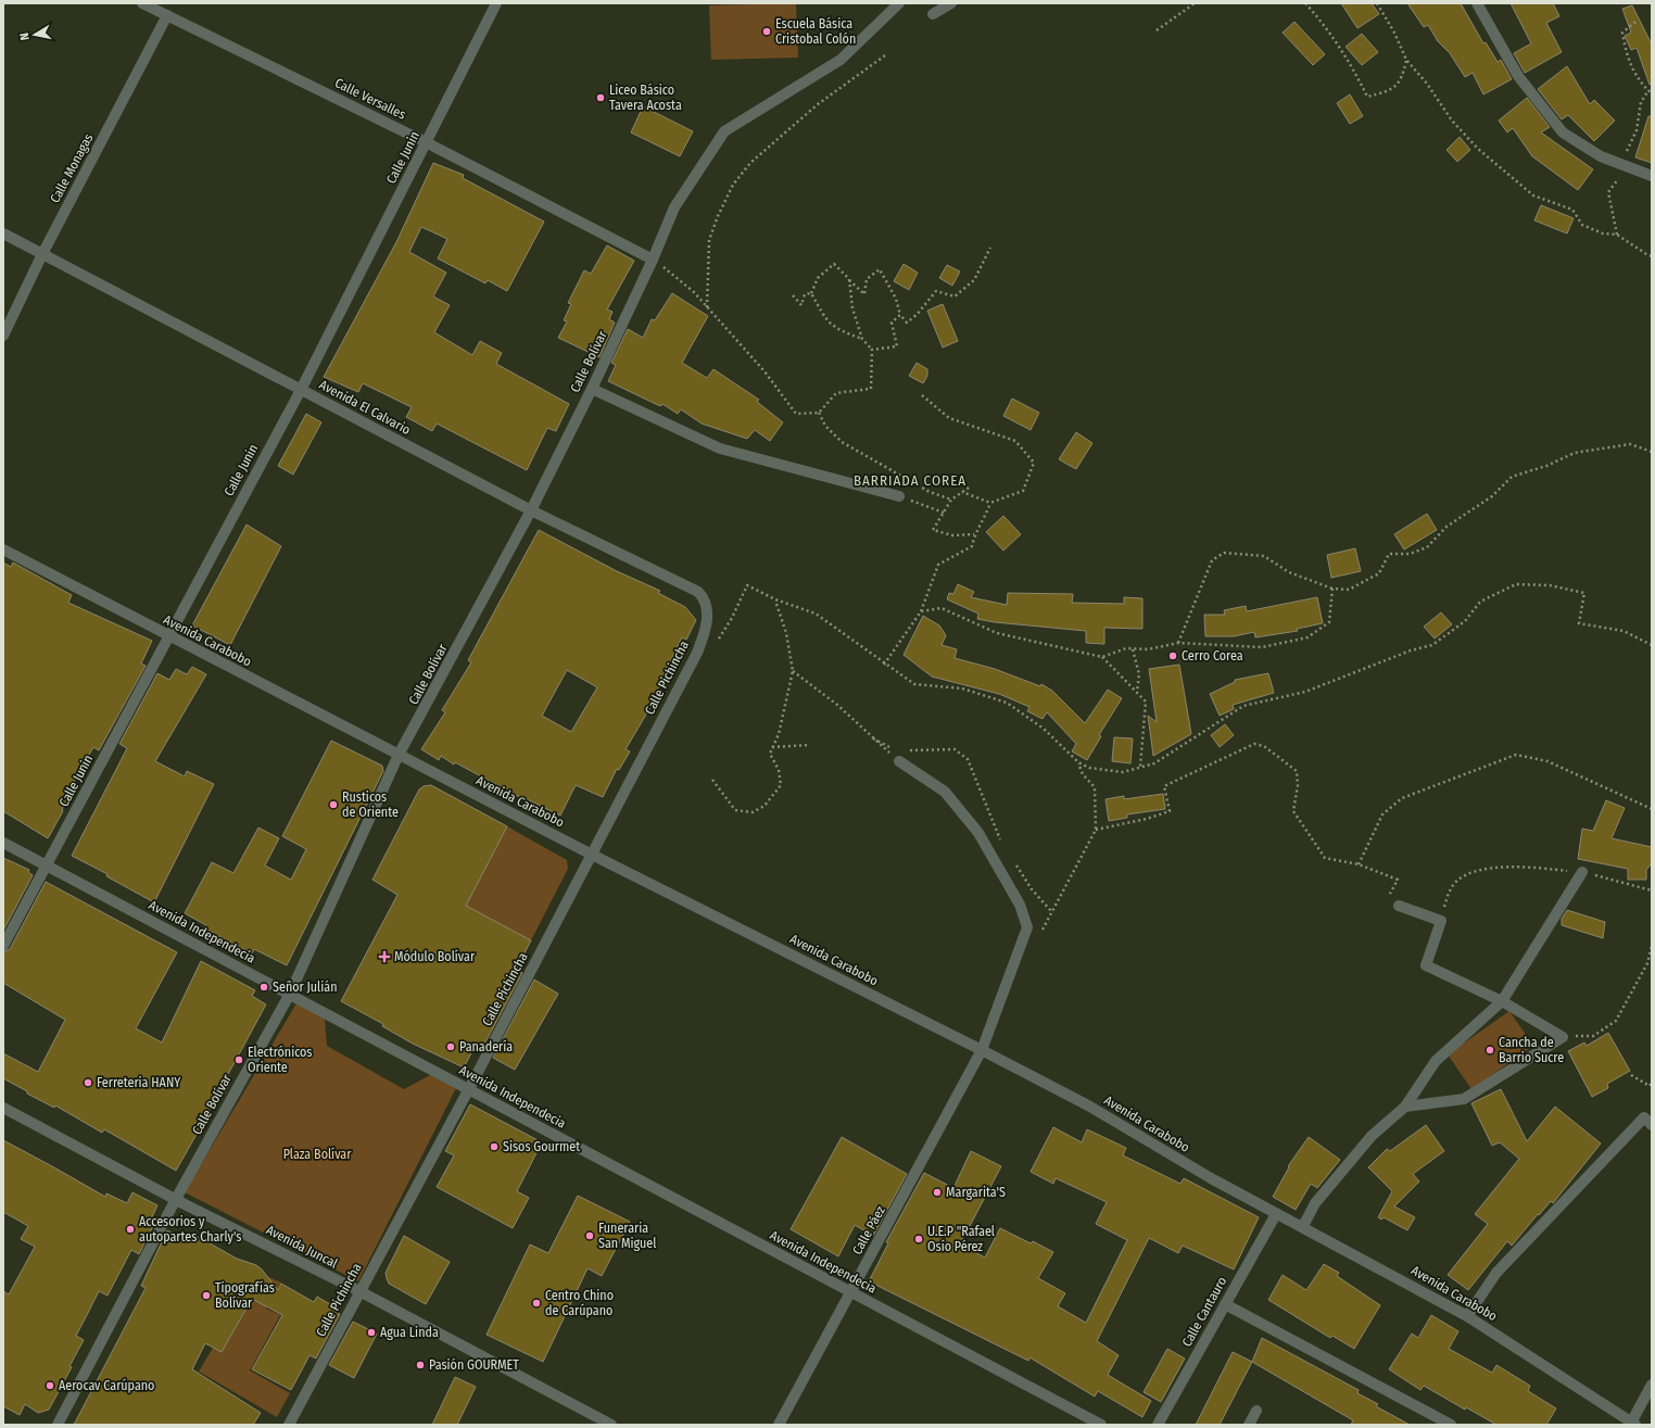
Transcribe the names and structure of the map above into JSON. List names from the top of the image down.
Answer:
{
  "streets": {
    "street": [
      "Calle Versalles",
      "Calle Junin",
      "Calle Monagas",
      "Calle Bolívar",
      "Avenida El Calvario",
      "Avenida Carabobo",
      "Calle Pichincha",
      "Avenida Independecia",
      "Calle Páez",
      "Avenida Juncal",
      "Calle Cantauro"
    ]
  },
  "crossings": [
    ["Calle Versalles", "Calle Junin"],
    ["Calle Versalles", "Calle Monagas"],
    ["Calle Versalles", "Calle Bolívar"],
    ["Calle Junin", "Avenida El Calvario"],
    ["Calle Junin", "Avenida Carabobo"],
    ["Calle Junin", "Avenida Independecia"],
    ["Calle Monagas", "Avenida El Calvario"],
    ["Calle Bolívar", "Avenida El Calvario"],
    ["Calle Bolívar", "Avenida Carabobo"],
    ["Calle Bolívar", "Avenida Independecia"],
    ["Calle Bolívar", "Avenida Juncal"],
    ["Avenida El Calvario", "Calle Pichincha"],
    ["Avenida Carabobo", "Calle Pichincha"],
    ["Avenida Carabobo", "Calle Páez"],
    ["Avenida Carabobo", "Calle Cantauro"],
    ["Calle Pichincha", "Avenida Independecia"],
    ["Calle Pichincha", "Avenida Juncal"],
    ["Avenida Independecia", "Calle Páez"]
  ],
  "districts": ["BARRIADA COREA"],
  "parks": ["Plaza Bolívar"],
  "places": {
    "other": [
      "Escuela Básica Cristobal Colón",
      "Liceo Básico Tavera Acosta",
      "Cerro Corea",
      "Rusticos de Oriente",
      "Señor Julián",
      "Panadería",
      "Cancha de Barrio Sucre",
      "Electrónicos Oriente",
      "Ferreteria HANY",
      "Sisos Gourmet",
      "Margarita'S",
      "Accesorios y autopartes Charly's",
      "Funeraria San Miguel",
      "U.E.P \"Rafael Osío Pérez",
      "Tipografías Bolívar",
      "Centro Chino de Carúpano",
      "Agua Linda",
      "Pasión GOURMET",
      "Aerocav Carúpano"
    ],
    "health": ["Módulo Bolívar"]
  },
  "north": "left"
}
